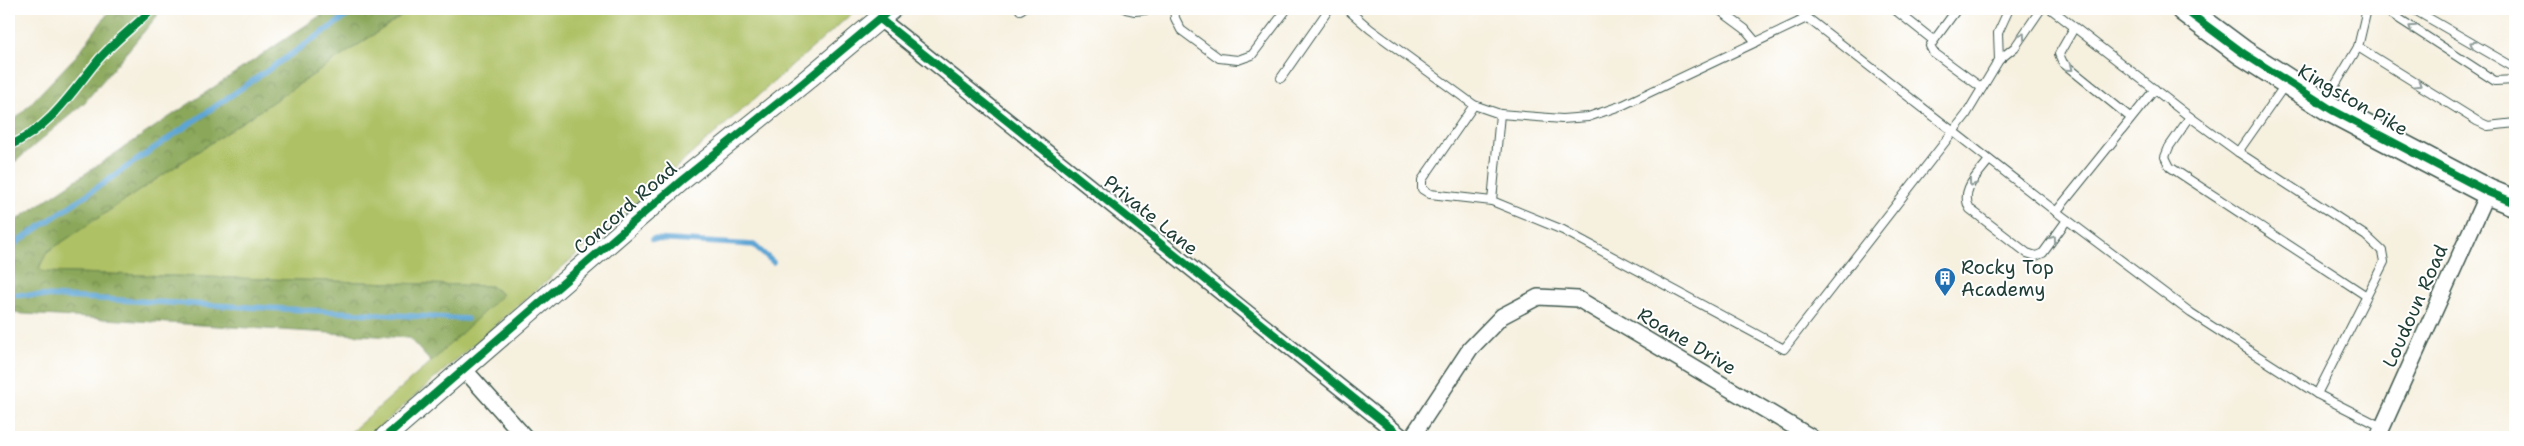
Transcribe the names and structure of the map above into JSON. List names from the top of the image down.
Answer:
{
  "streets": {
    "main road": ["Kingston Pike"],
    "street": [
      "Concord Road",
      "Private Lane",
      "Loudoun Road",
      "Roane Drive"
    ]
  },
  "crossings": [
    ["Kingston Pike", "Loudoun Road"],
    ["Concord Road", "Private Lane"]
  ],
  "places": {
    "building": ["Rocky Top Academy"]
  }
}
